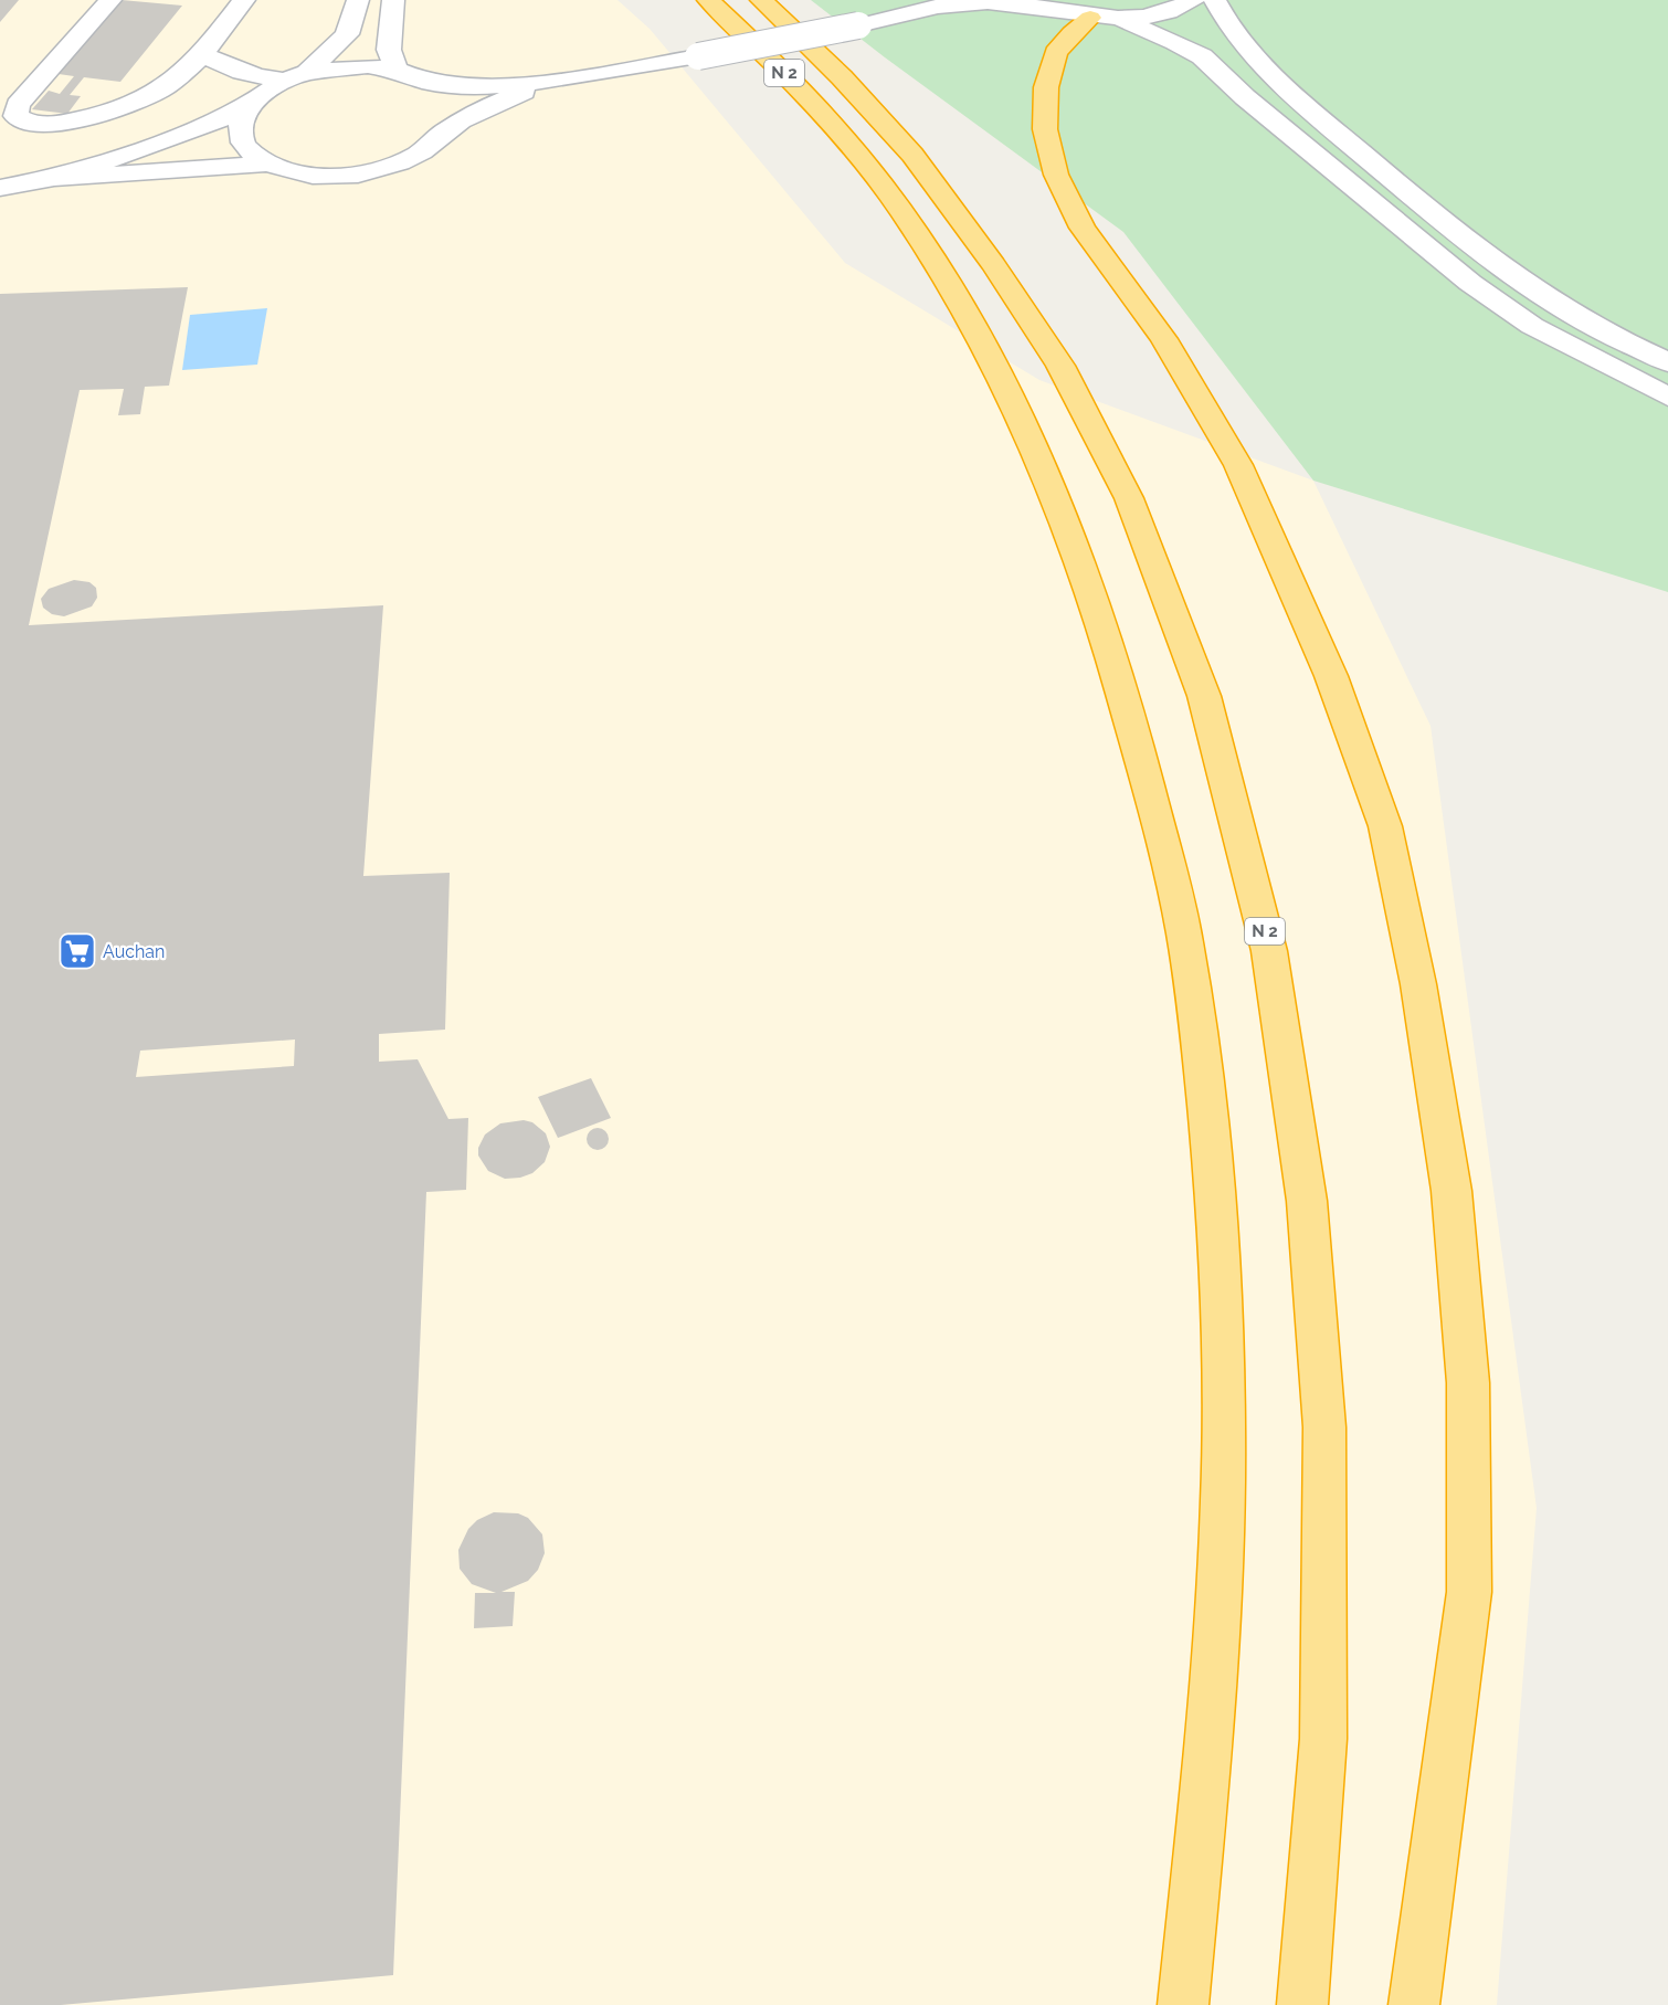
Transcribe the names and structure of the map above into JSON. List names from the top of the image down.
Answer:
{
  "streets": {
    "highway": ["N 2"]
  },
  "places": {
    "supermarket": ["Auchan"]
  }
}
